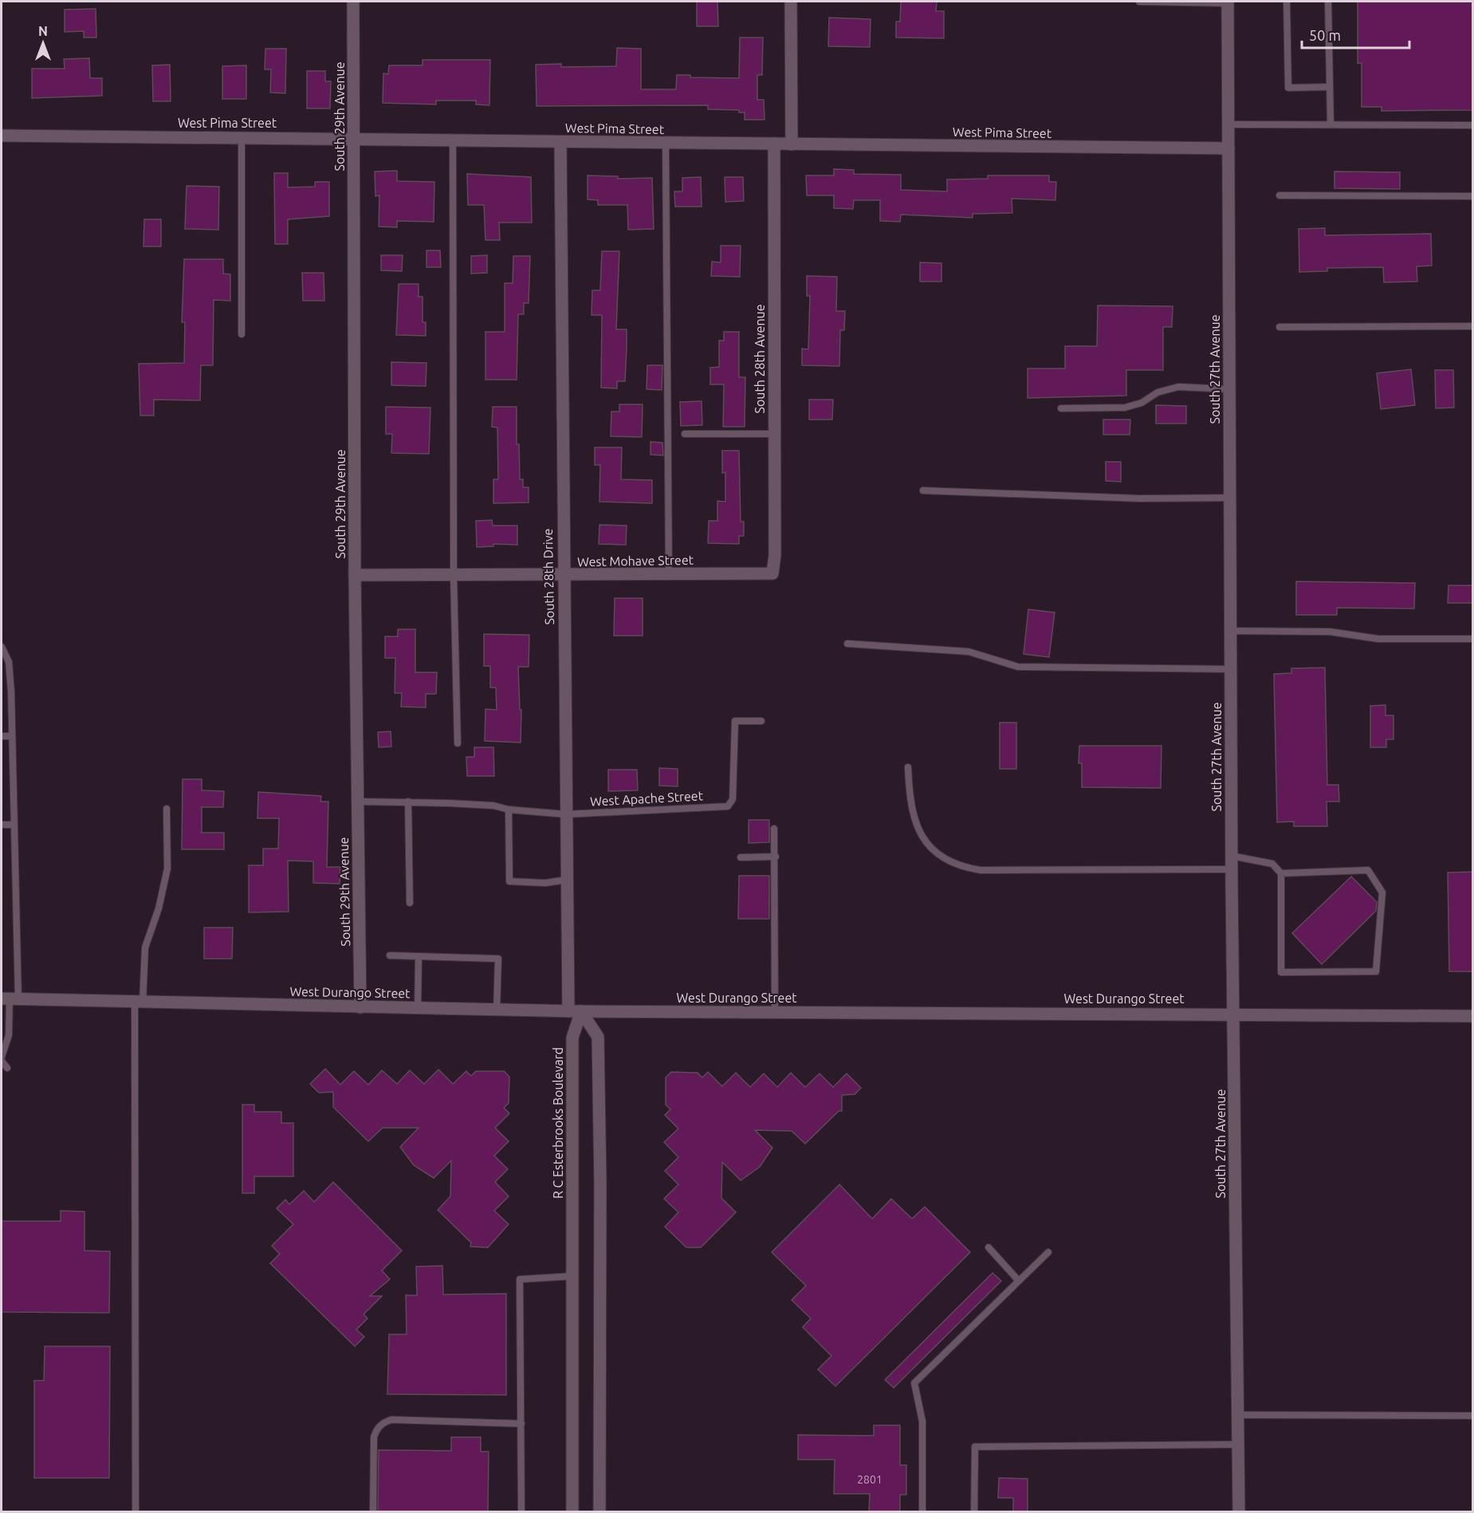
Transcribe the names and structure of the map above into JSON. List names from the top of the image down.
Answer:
{
  "streets": {
    "street": [
      "South 29th Avenue",
      "West Pima Street",
      "South 28th Avenue",
      "South 27th Avenue",
      "West Mohave Street",
      "South 28th Drive",
      "West Durango Street",
      "R C Esterbrooks Boulevard"
    ],
    "lane": ["West Apache Street"]
  },
  "crossings": [
    ["South 29th Avenue", "West Pima Street"],
    ["South 29th Avenue", "West Mohave Street"],
    ["South 29th Avenue", "West Apache Street"],
    ["South 29th Avenue", "West Durango Street"],
    ["West Pima Street", "South 28th Avenue"],
    ["West Pima Street", "South 27th Avenue"],
    ["West Pima Street", "South 28th Drive"],
    ["South 28th Avenue", "West Mohave Street"],
    ["South 27th Avenue", "West Durango Street"],
    ["West Mohave Street", "South 28th Drive"],
    ["South 28th Drive", "West Apache Street"],
    ["South 28th Drive", "West Durango Street"],
    ["West Durango Street", "R C Esterbrooks Boulevard"]
  ],
  "house_numbers": ["2801"],
  "scale_bar": "50 m",
  "north": "top"
}
